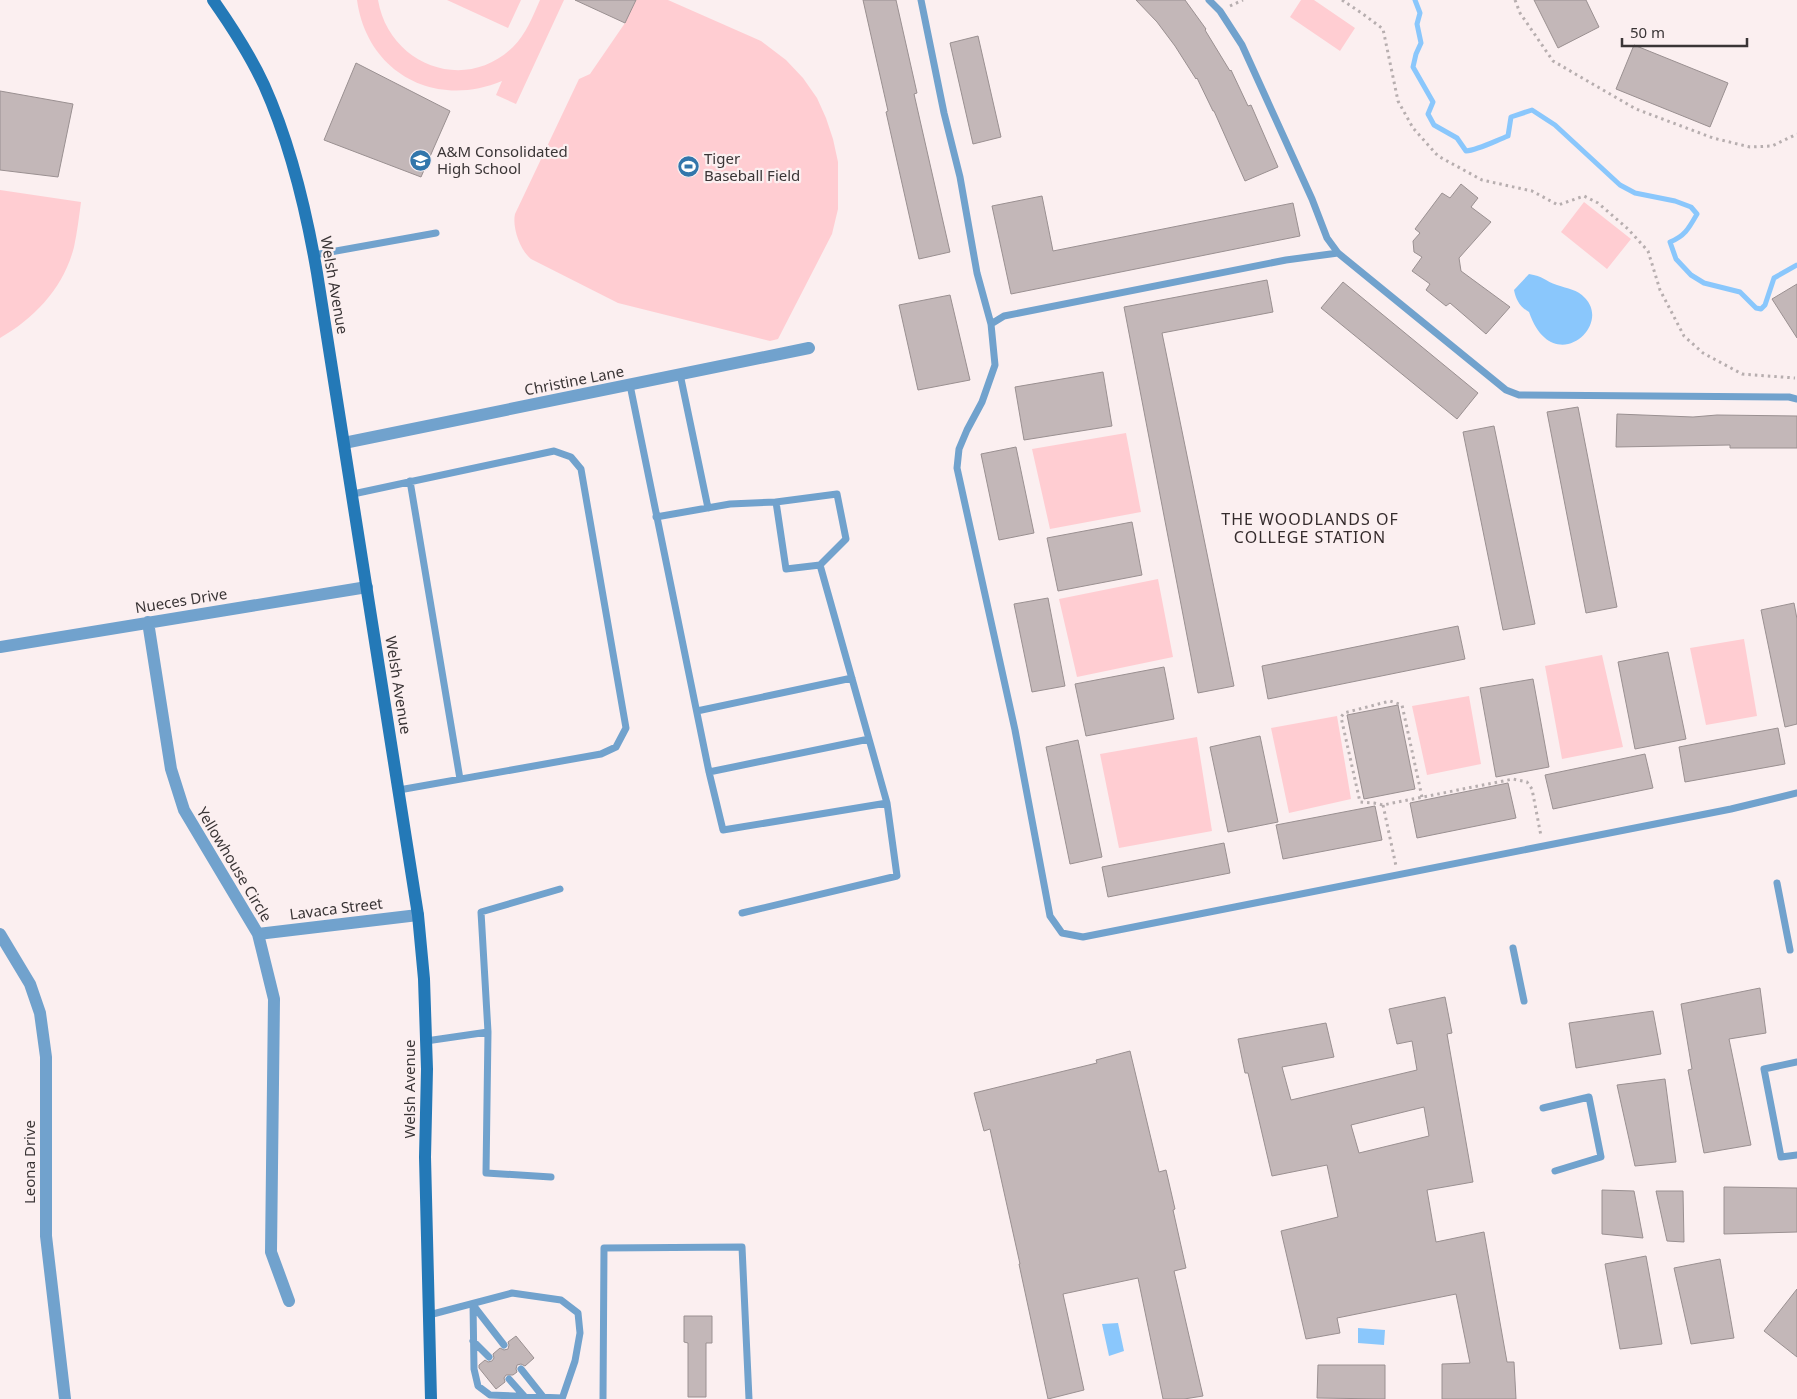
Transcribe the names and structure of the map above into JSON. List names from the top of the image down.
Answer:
{
  "streets": {
    "main road": ["Welsh Avenue"],
    "street": [
      "Christine Lane",
      "Nueces Drive",
      "Yellowhouse Circle",
      "Lavaca Street",
      "Leona Drive"
    ]
  },
  "crossings": [
    ["Welsh Avenue", "Christine Lane"],
    ["Welsh Avenue", "Nueces Drive"],
    ["Welsh Avenue", "Lavaca Street"],
    ["Nueces Drive", "Yellowhouse Circle"],
    ["Yellowhouse Circle", "Lavaca Street"]
  ],
  "districts": ["THE WOODLANDS OF COLLEGE STATION"],
  "places": {
    "school or university": ["A&M Consolidated High School"],
    "sports": ["Tiger Baseball Field"]
  },
  "scale_bar": "50 m"
}
